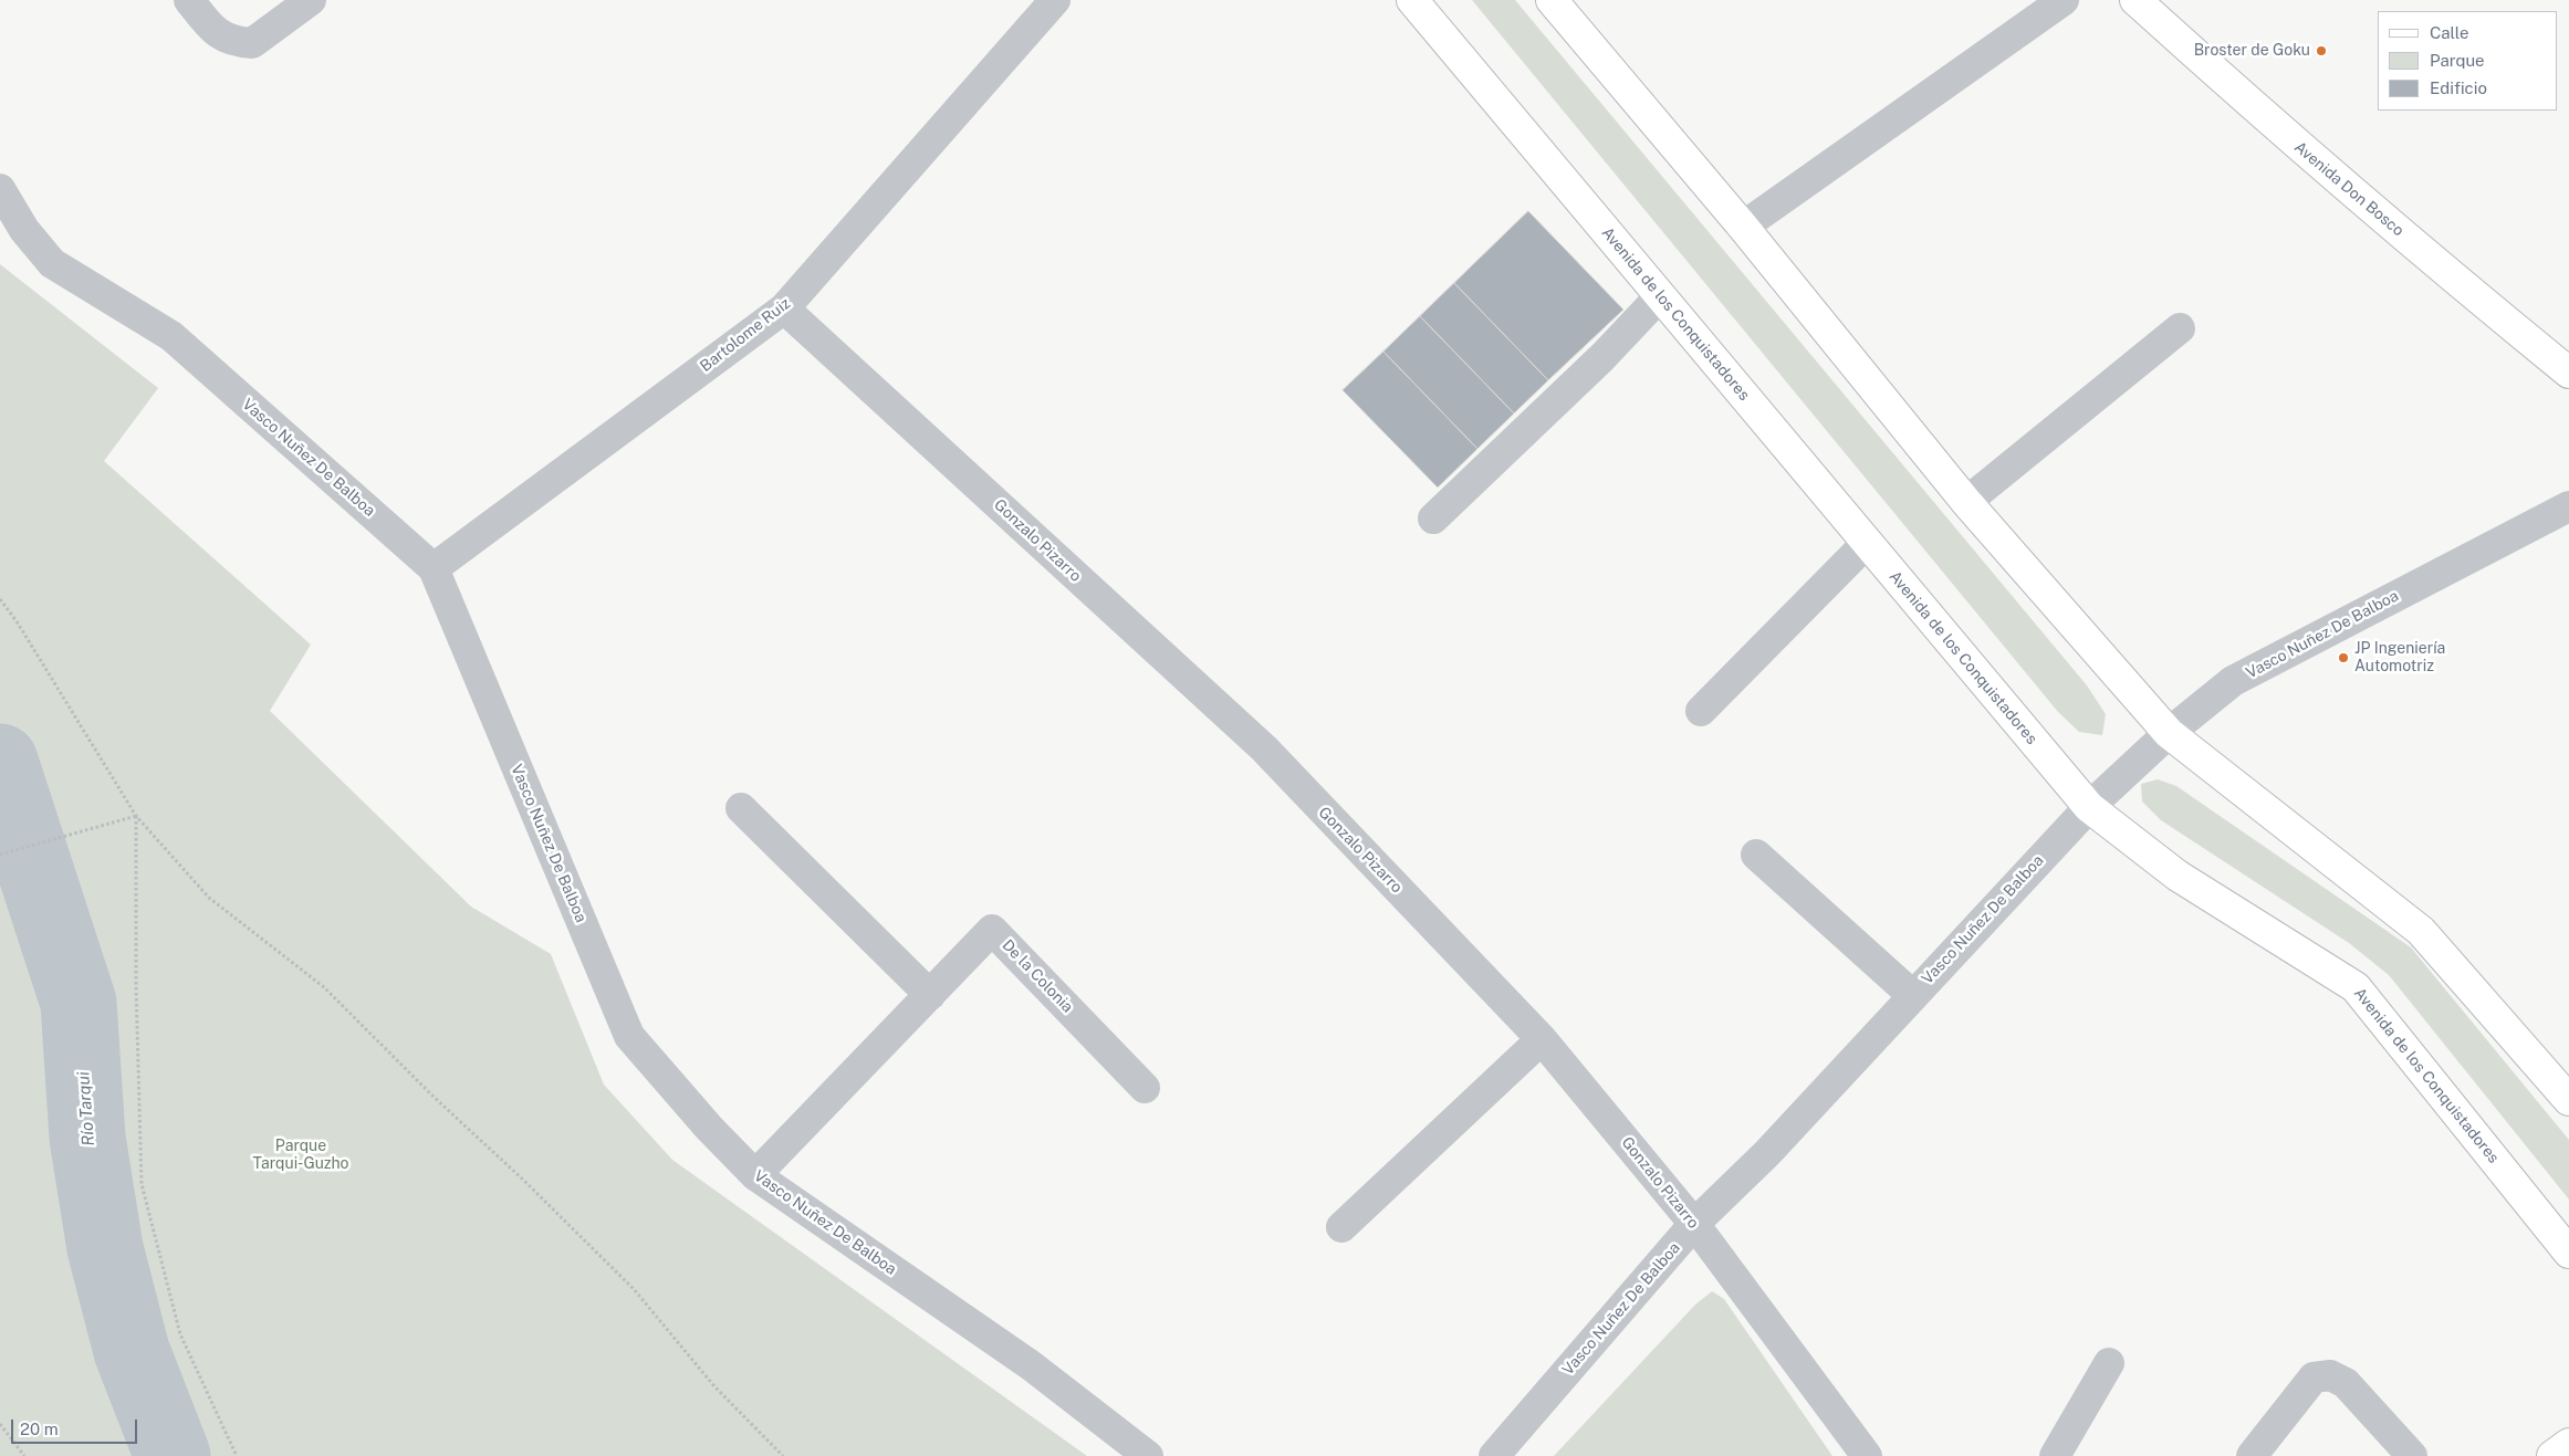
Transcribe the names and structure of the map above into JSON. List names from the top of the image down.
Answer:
{
  "streets": {
    "main road": ["Avenida Don Bosco", "Avenida de los Conquistadores"],
    "street": [
      "Bartolome Ruiz",
      "Vasco Nuñez De Balboa",
      "Gonzalo Pizarro",
      "De la Colonia"
    ]
  },
  "crossings": [
    ["Avenida de los Conquistadores", "Vasco Nuñez De Balboa"],
    ["Bartolome Ruiz", "Vasco Nuñez De Balboa"],
    ["Bartolome Ruiz", "Gonzalo Pizarro"],
    ["Vasco Nuñez De Balboa", "Gonzalo Pizarro"],
    ["Vasco Nuñez De Balboa", "De la Colonia"]
  ],
  "water": ["Río Tarqui"],
  "parks": ["Parque Tarqui-Guzho"],
  "places": ["Broster de Goku", "JP Ingeniería Automotriz"],
  "legend": ["Calle", "Parque", "Edificio"],
  "scale_bar": "20 m"
}
